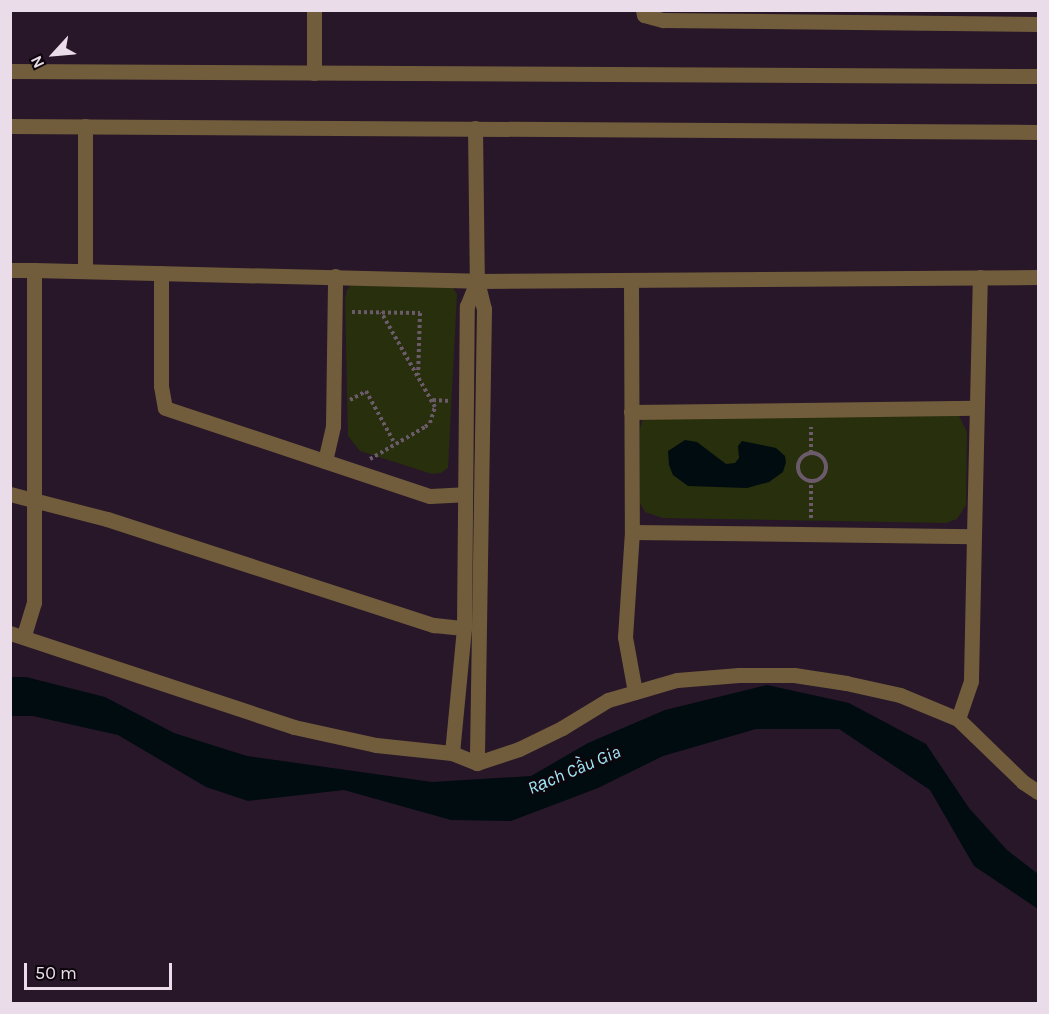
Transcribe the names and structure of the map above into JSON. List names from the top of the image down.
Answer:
{
  "water": ["Rạch Cầu Gia"],
  "scale_bar": "50 m",
  "north": "bottom left"
}
